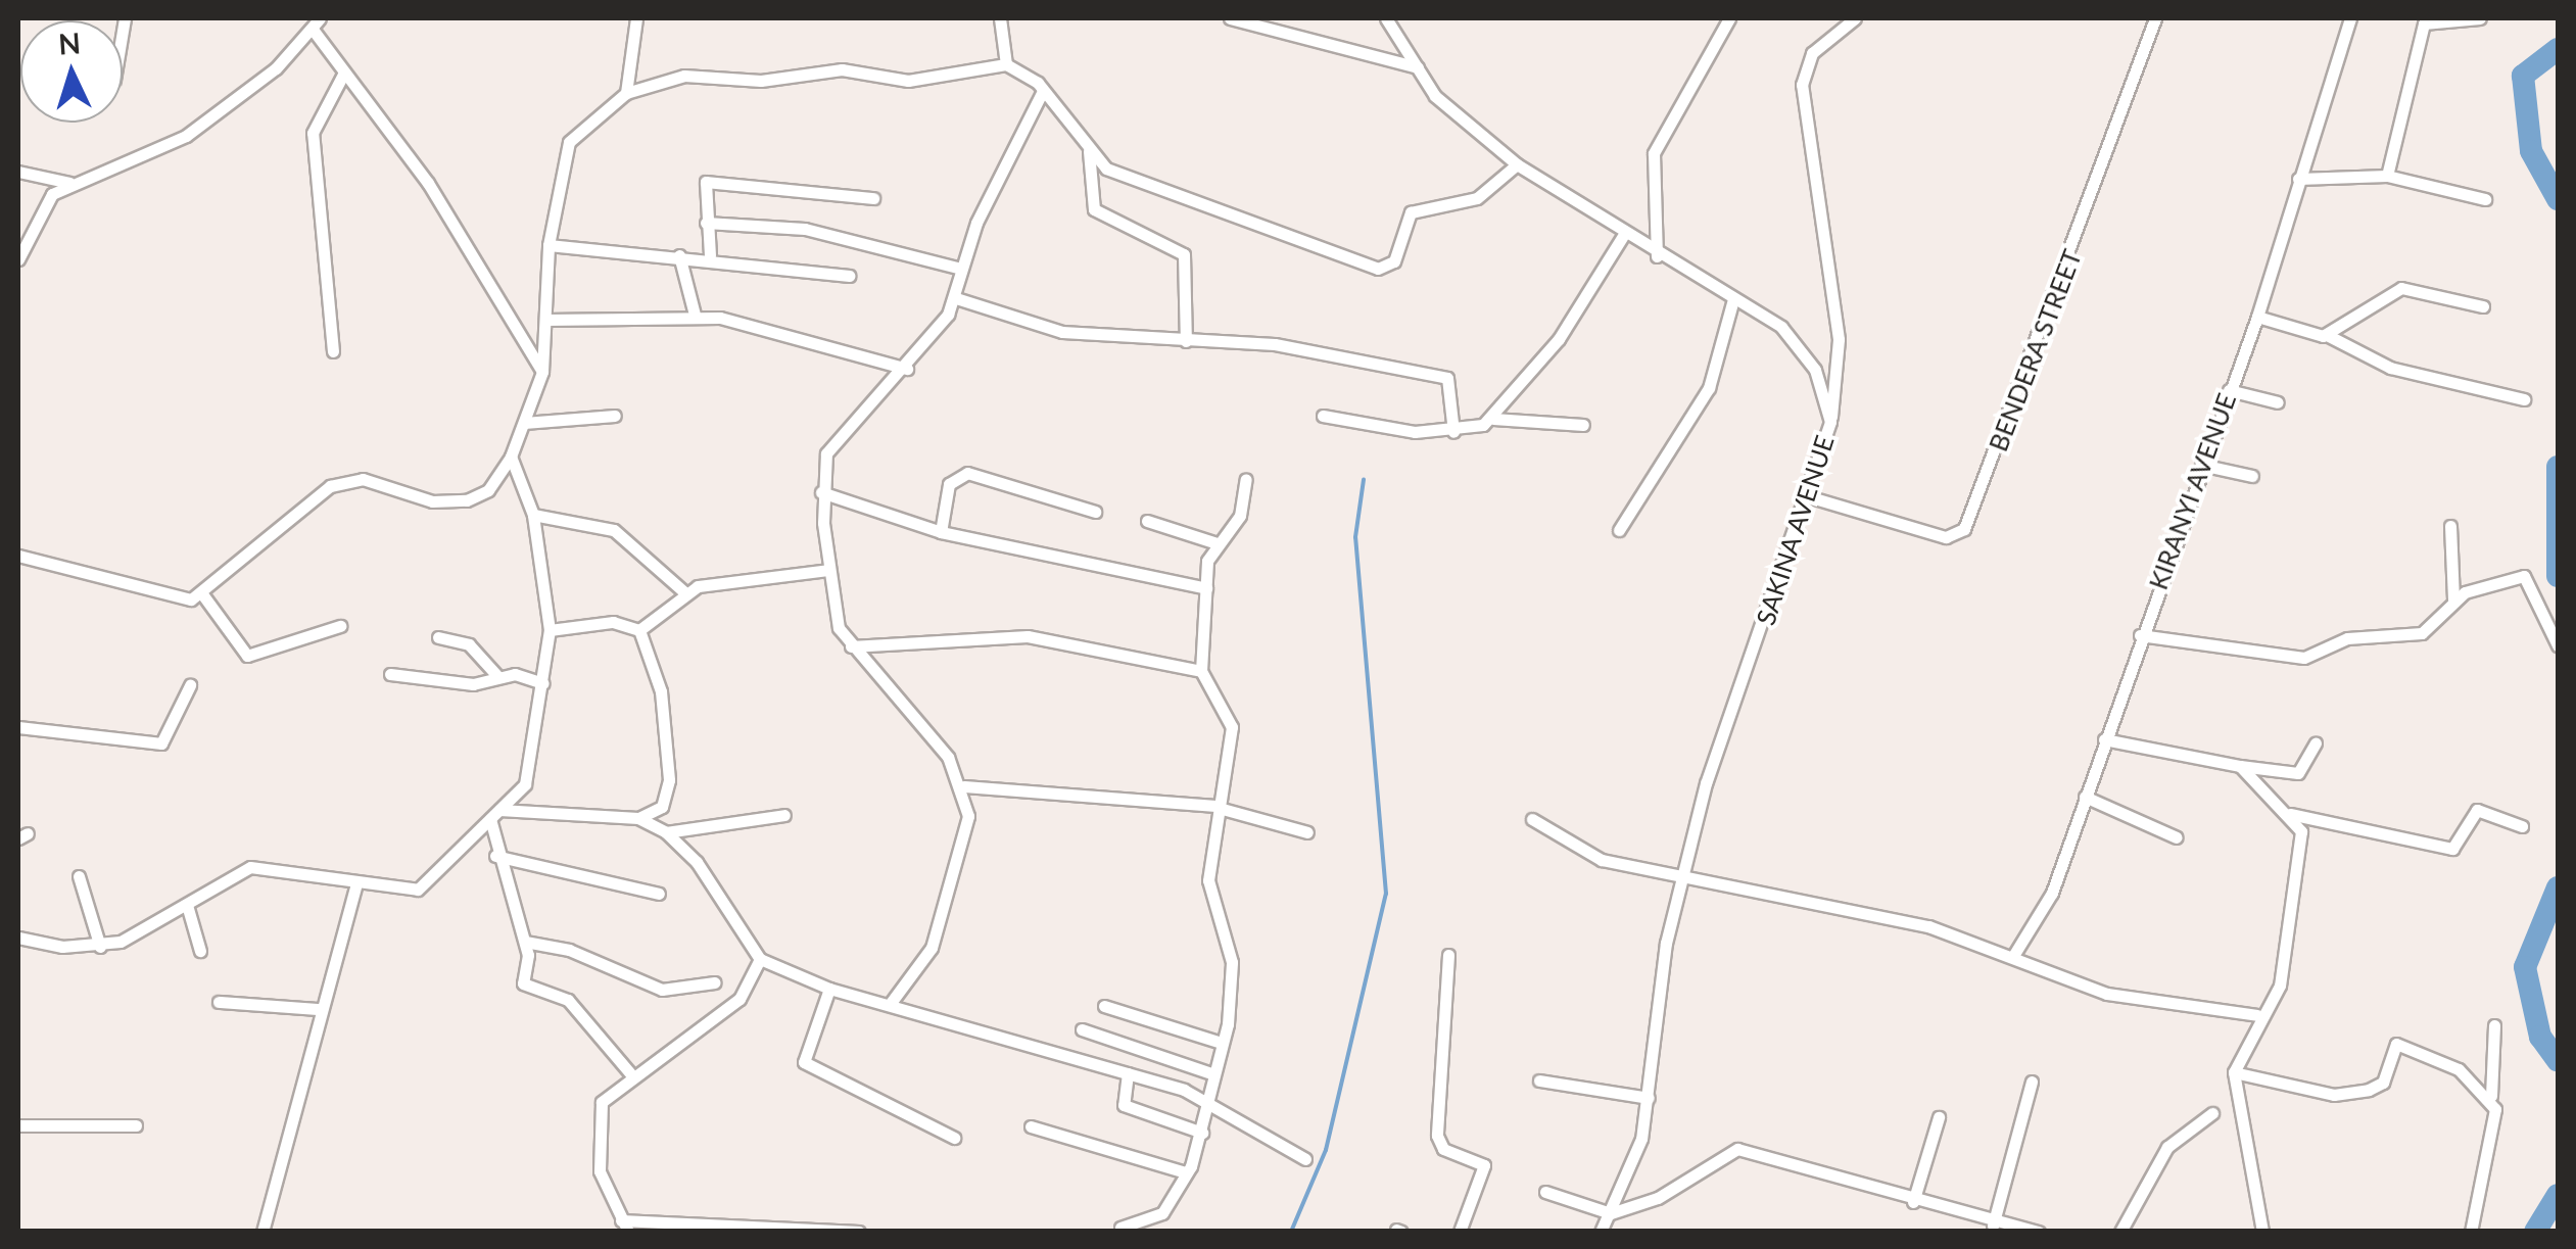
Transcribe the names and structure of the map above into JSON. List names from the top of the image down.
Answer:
{
  "streets": {
    "street": ["BENDERA STREET", "KIRANYI AVENUE", "SAKINA AVENUE"]
  },
  "crossings": [
    ["BENDERA STREET", "SAKINA AVENUE"]
  ],
  "north": "top"
}
